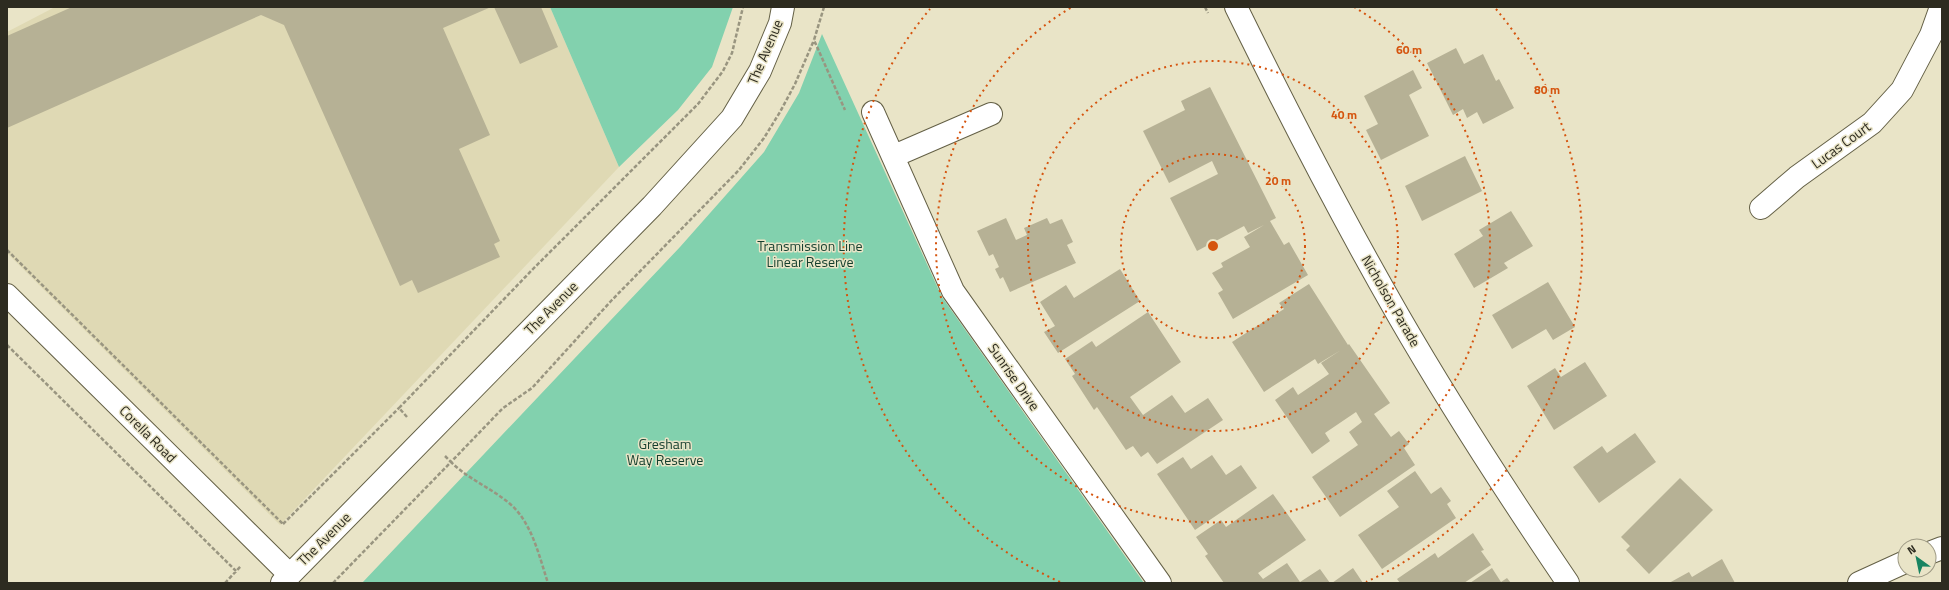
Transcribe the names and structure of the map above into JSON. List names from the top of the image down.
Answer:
{
  "streets": {
    "street": [
      "The Avenue",
      "Lucas Court",
      "Nicholson Parade",
      "Sunrise Drive",
      "Corella Road"
    ]
  },
  "crossings": [
    ["The Avenue", "Corella Road"]
  ],
  "parks": ["Transmission Line Linear Reserve", "Gresham Way Reserve"],
  "north": "top left",
  "rings": [
    "60 m",
    "80 m",
    "40 m",
    "20 m"
  ]
}
